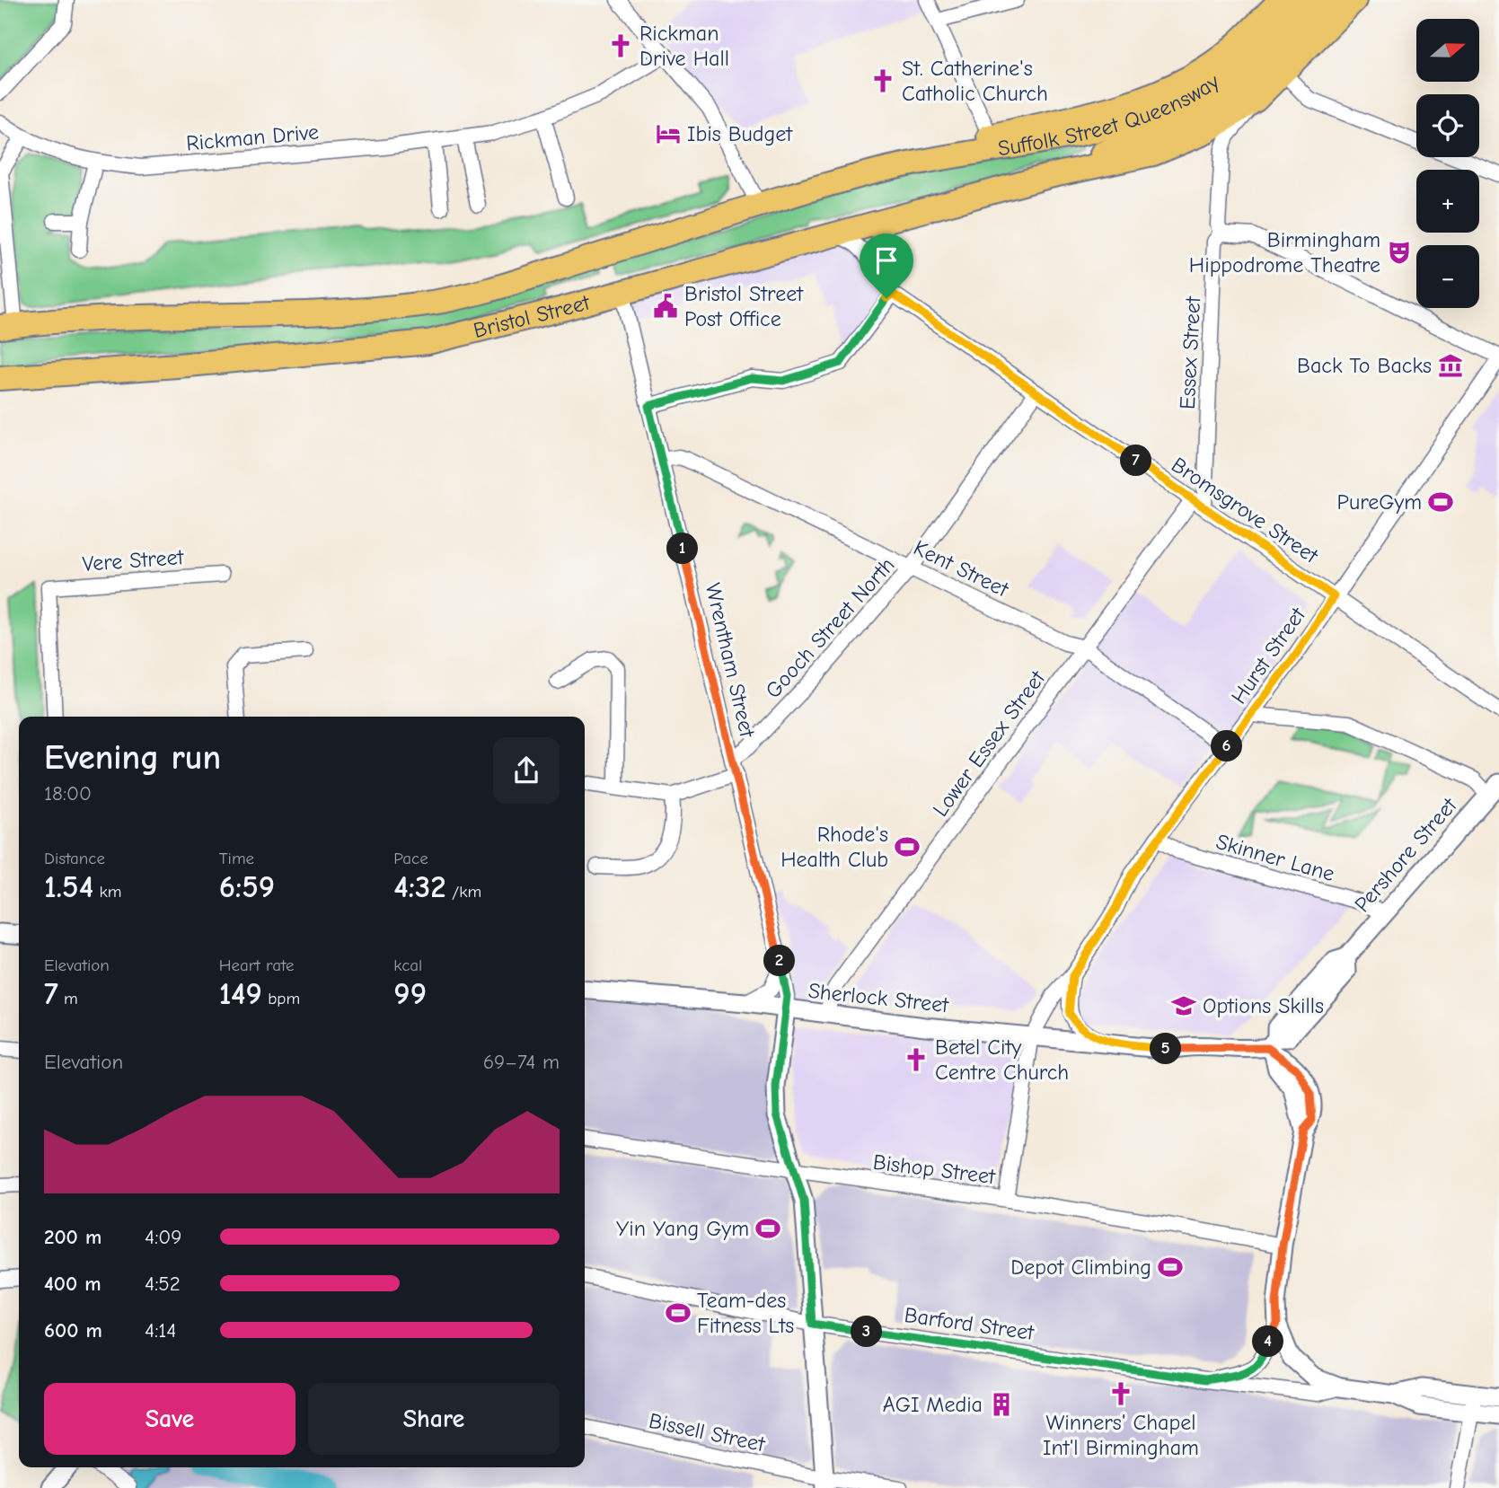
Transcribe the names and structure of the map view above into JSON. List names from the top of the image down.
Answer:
{
  "streets": {
    "highway": ["Suffolk Street Queensway", "Bristol Street"],
    "street": [
      "Rickman Drive",
      "Essex Street",
      "Bromsgrove Street",
      "Vere Street",
      "Kent Street",
      "Gooch Street North",
      "Hurst Street",
      "Wrentham Street",
      "Lower Essex Street",
      "Pershore Street",
      "Skinner Lane",
      "Sherlock Street",
      "Bishop Street",
      "Barford Street",
      "Bissell Street"
    ]
  },
  "crossings": [
    ["Suffolk Street Queensway", "Bristol Street"],
    ["Bristol Street", "Bromsgrove Street"],
    ["Bristol Street", "Wrentham Street"],
    ["Essex Street", "Bromsgrove Street"],
    ["Essex Street", "Lower Essex Street"],
    ["Bromsgrove Street", "Gooch Street North"],
    ["Bromsgrove Street", "Hurst Street"],
    ["Bromsgrove Street", "Lower Essex Street"],
    ["Kent Street", "Gooch Street North"],
    ["Kent Street", "Hurst Street"],
    ["Kent Street", "Wrentham Street"],
    ["Kent Street", "Lower Essex Street"],
    ["Gooch Street North", "Wrentham Street"],
    ["Hurst Street", "Skinner Lane"],
    ["Hurst Street", "Sherlock Street"],
    ["Hurst Street", "Bishop Street"],
    ["Wrentham Street", "Sherlock Street"],
    ["Lower Essex Street", "Sherlock Street"],
    ["Pershore Street", "Skinner Lane"],
    ["Pershore Street", "Sherlock Street"],
    ["Pershore Street", "Barford Street"],
    ["Sherlock Street", "Barford Street"],
    ["Bishop Street", "Barford Street"]
  ],
  "places": {
    "church": [
      "Rickman Drive Hall",
      "St. Catherine's Catholic Church",
      "Betel City Centre Church",
      "Winners' Chapel Int'l Birmingham"
    ],
    "hotel": ["Ibis Budget"],
    "theatre": ["Birmingham Hippodrome Theatre"],
    "public building": ["Bristol Street Post Office"],
    "museum": ["Back To Backs"],
    "sports": [
      "PureGym",
      "Rhode's Health Club",
      "Yin Yang Gym",
      "Depot Climbing",
      "Team-des Fitness Lts"
    ],
    "school or university": ["Options Skills"],
    "building": ["AGI Media"]
  },
  "north": "right",
  "page": {
    "map_buttons": ["+", "−"],
    "pins": [
      "7",
      "1",
      "6",
      "2",
      "5",
      "3",
      "4"
    ],
    "heading": ["Evening run", "18:00"],
    "stats": [
      ["Distance", "1.54 km"],
      ["Time", "6:59"],
      ["Pace", "4:32 /km"],
      ["Elevation", "7 m"],
      ["Heart rate", "149 bpm"],
      ["kcal", "99"]
    ],
    "chart": ["Elevation", "69–74 m"],
    "list": [
      {
        "name": "200 m",
        "note": "4:09"
      },
      {
        "name": "400 m",
        "note": "4:52"
      },
      {
        "name": "600 m",
        "note": "4:14"
      }
    ],
    "buttons": ["Save", "Share"]
  }
}
